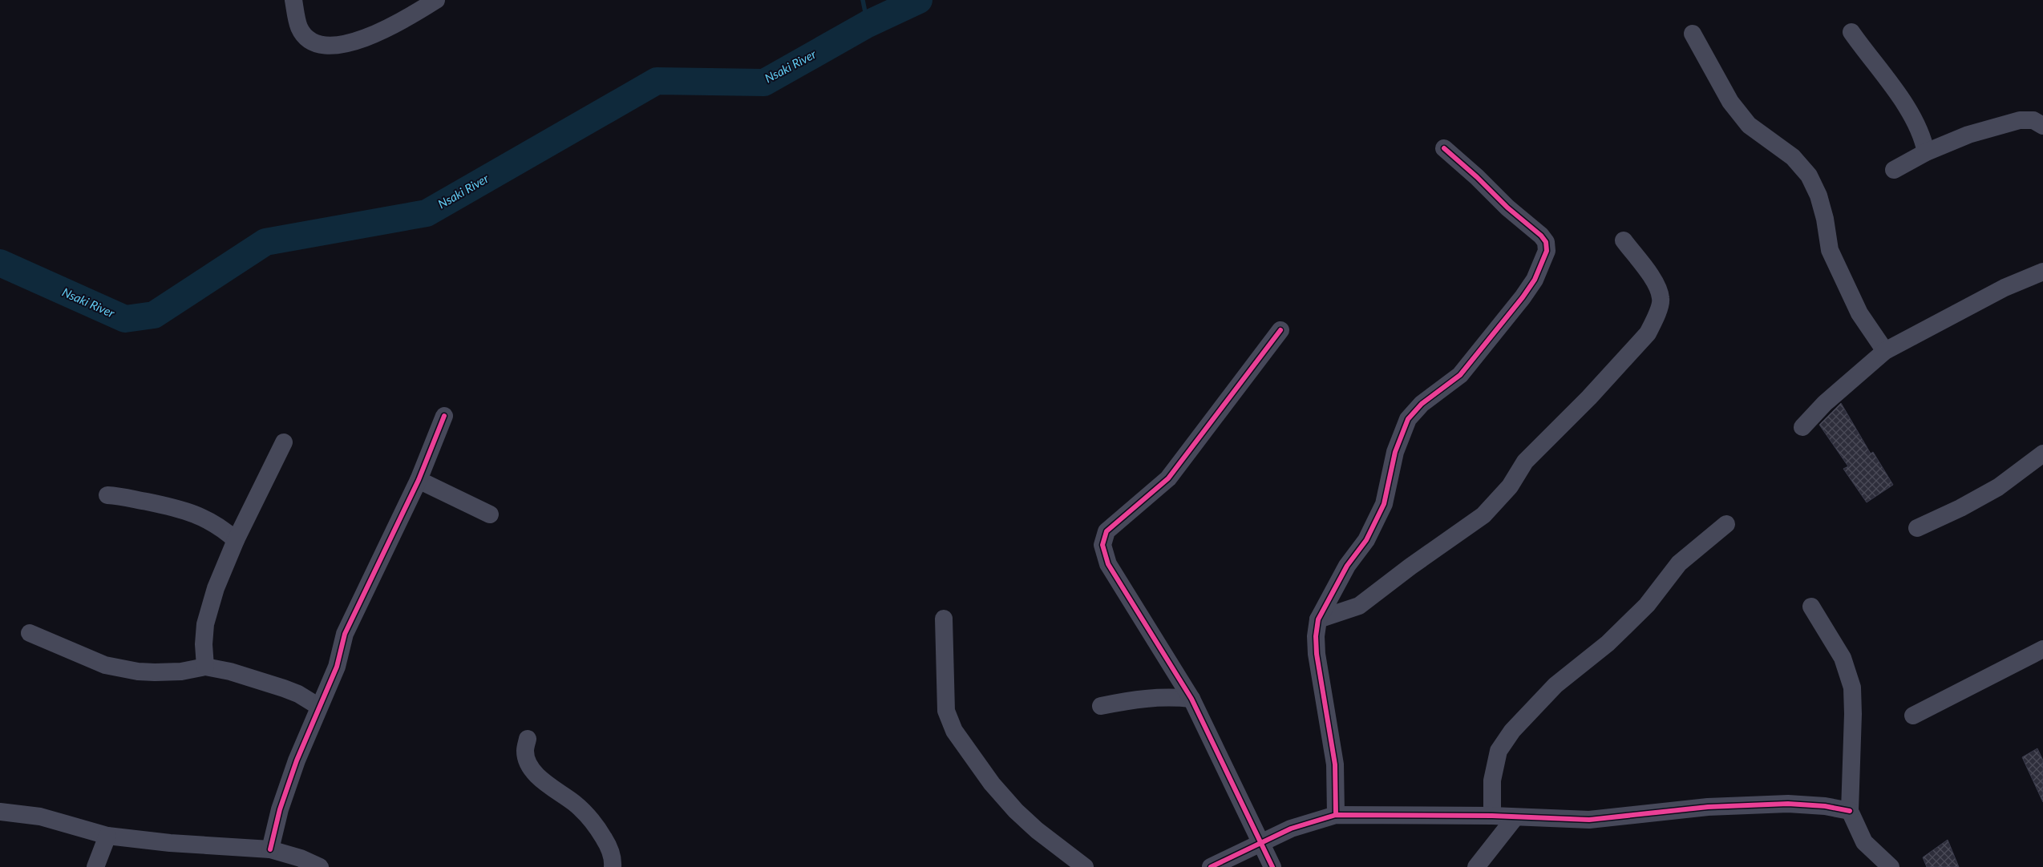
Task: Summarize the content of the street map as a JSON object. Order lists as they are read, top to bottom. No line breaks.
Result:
{"water":["Nsaki River"]}
